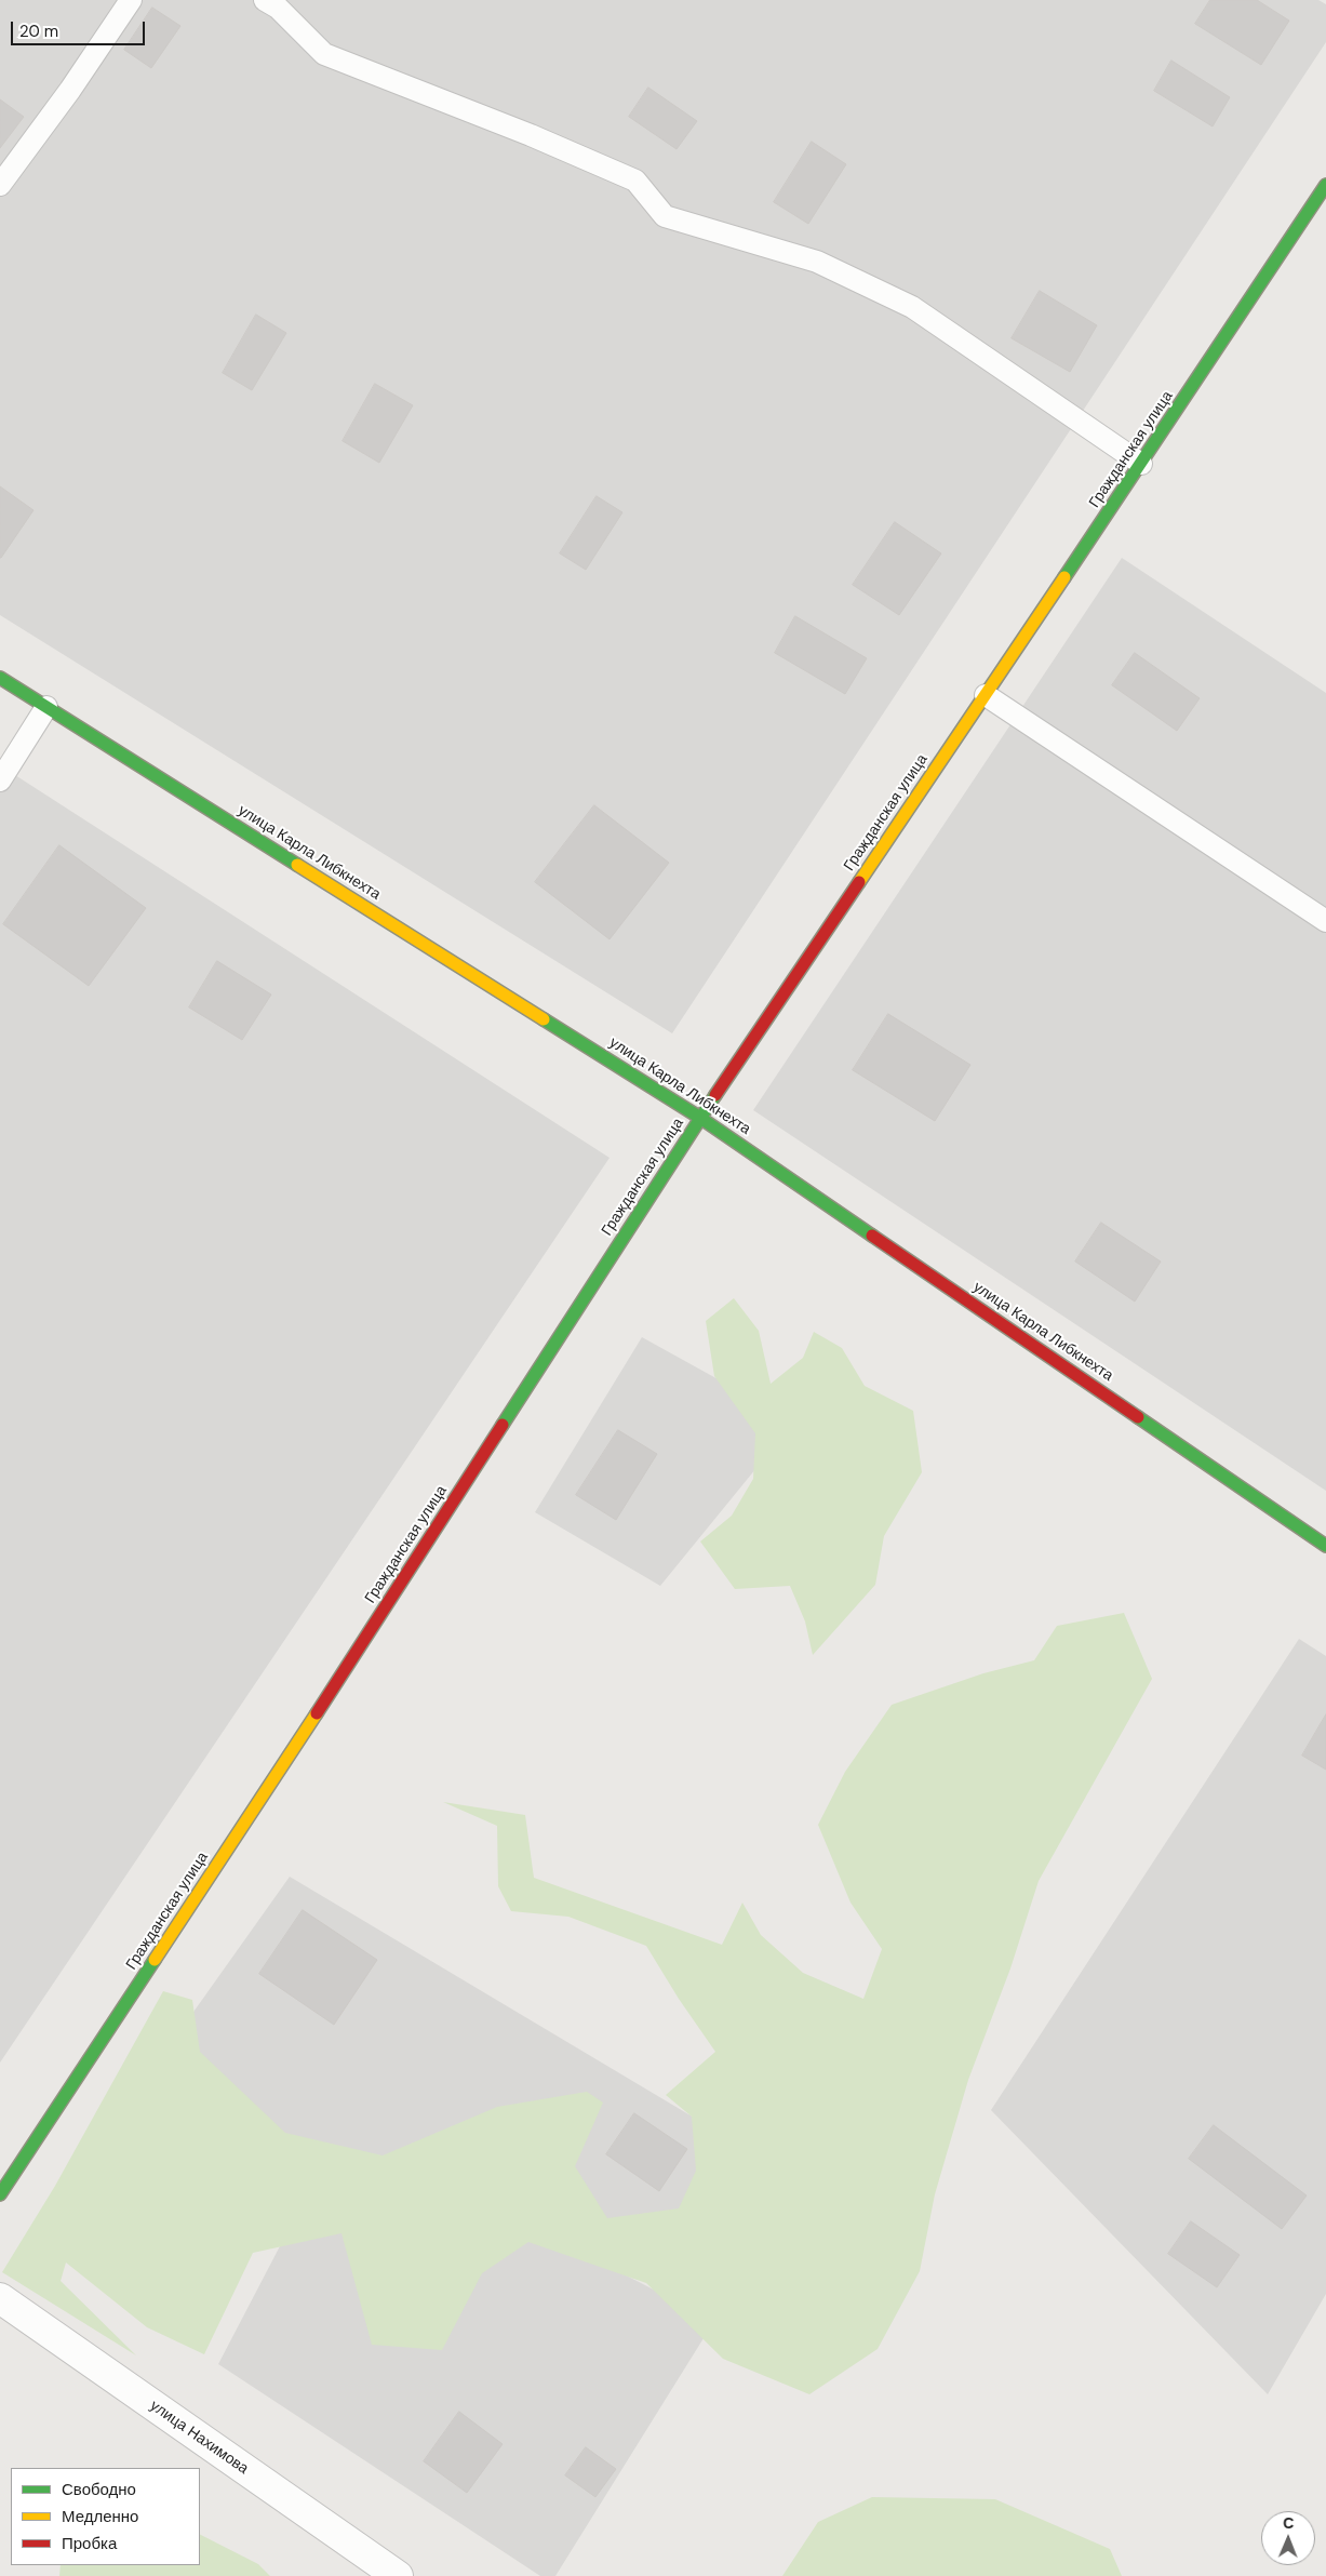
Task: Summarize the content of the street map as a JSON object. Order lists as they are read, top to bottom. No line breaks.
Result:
{"streets":{"street":["Гражданская улица","улица Карла Либкнехта","улица Нахимова"]},"crossings":[["Гражданская улица","улица Карла Либкнехта"]],"legend":["Свободно","Медленно","Пробка"],"scale_bar":"20 m","north":"top"}
